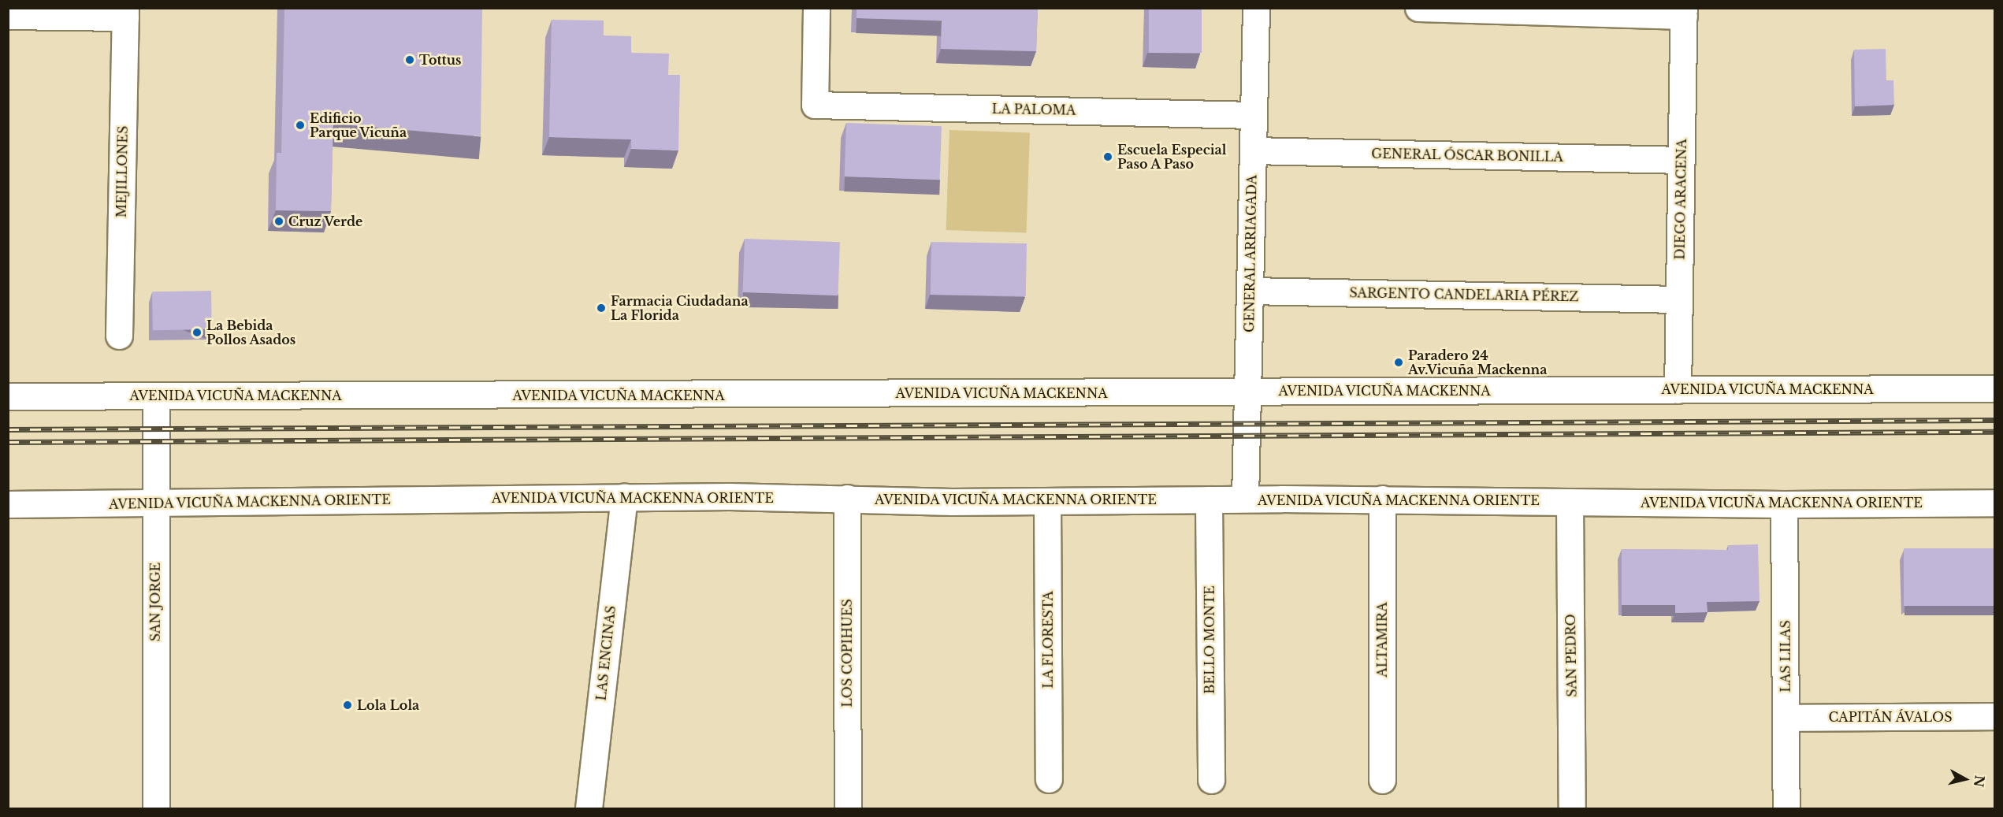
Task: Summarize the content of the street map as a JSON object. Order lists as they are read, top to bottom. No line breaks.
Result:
{"streets":{"street":["LA PALOMA","GENERAL ÓSCAR BONILLA","MEJILLONES","DIEGO ARACENA","GENERAL ARRIAGADA","SARGENTO CANDELARIA PÉREZ","AVENIDA VICUÑA MACKENNA","AVENIDA VICUÑA MACKENNA ORIENTE","SAN JORGE","LA FLORESTA","BELLO MONTE","ALTAMIRA","LAS ENCINAS","LOS COPIHUES","SAN PEDRO","LAS LILAS","CAPITÁN ÁVALOS"]},"crossings":[["LA PALOMA","GENERAL ARRIAGADA"],["GENERAL ÓSCAR BONILLA","DIEGO ARACENA"],["GENERAL ÓSCAR BONILLA","GENERAL ARRIAGADA"],["DIEGO ARACENA","SARGENTO CANDELARIA PÉREZ"],["DIEGO ARACENA","AVENIDA VICUÑA MACKENNA"],["GENERAL ARRIAGADA","SARGENTO CANDELARIA PÉREZ"],["GENERAL ARRIAGADA","AVENIDA VICUÑA MACKENNA"],["GENERAL ARRIAGADA","AVENIDA VICUÑA MACKENNA ORIENTE"],["AVENIDA VICUÑA MACKENNA","SAN JORGE"],["AVENIDA VICUÑA MACKENNA ORIENTE","SAN JORGE"],["AVENIDA VICUÑA MACKENNA ORIENTE","LA FLORESTA"],["AVENIDA VICUÑA MACKENNA ORIENTE","BELLO MONTE"],["AVENIDA VICUÑA MACKENNA ORIENTE","ALTAMIRA"],["AVENIDA VICUÑA MACKENNA ORIENTE","LAS ENCINAS"],["AVENIDA VICUÑA MACKENNA ORIENTE","LOS COPIHUES"],["AVENIDA VICUÑA MACKENNA ORIENTE","SAN PEDRO"],["AVENIDA VICUÑA MACKENNA ORIENTE","LAS LILAS"],["LAS LILAS","CAPITÁN ÁVALOS"]],"places":["Tottus","Edificio Parque Vicuña","Escuela Especial Paso A Paso","Cruz Verde","Farmacia Ciudadana La Florida","La Bebida Pollos Asados","Paradero 24 Av.Vicuña Mackenna","Lola Lola"],"north":"right"}
